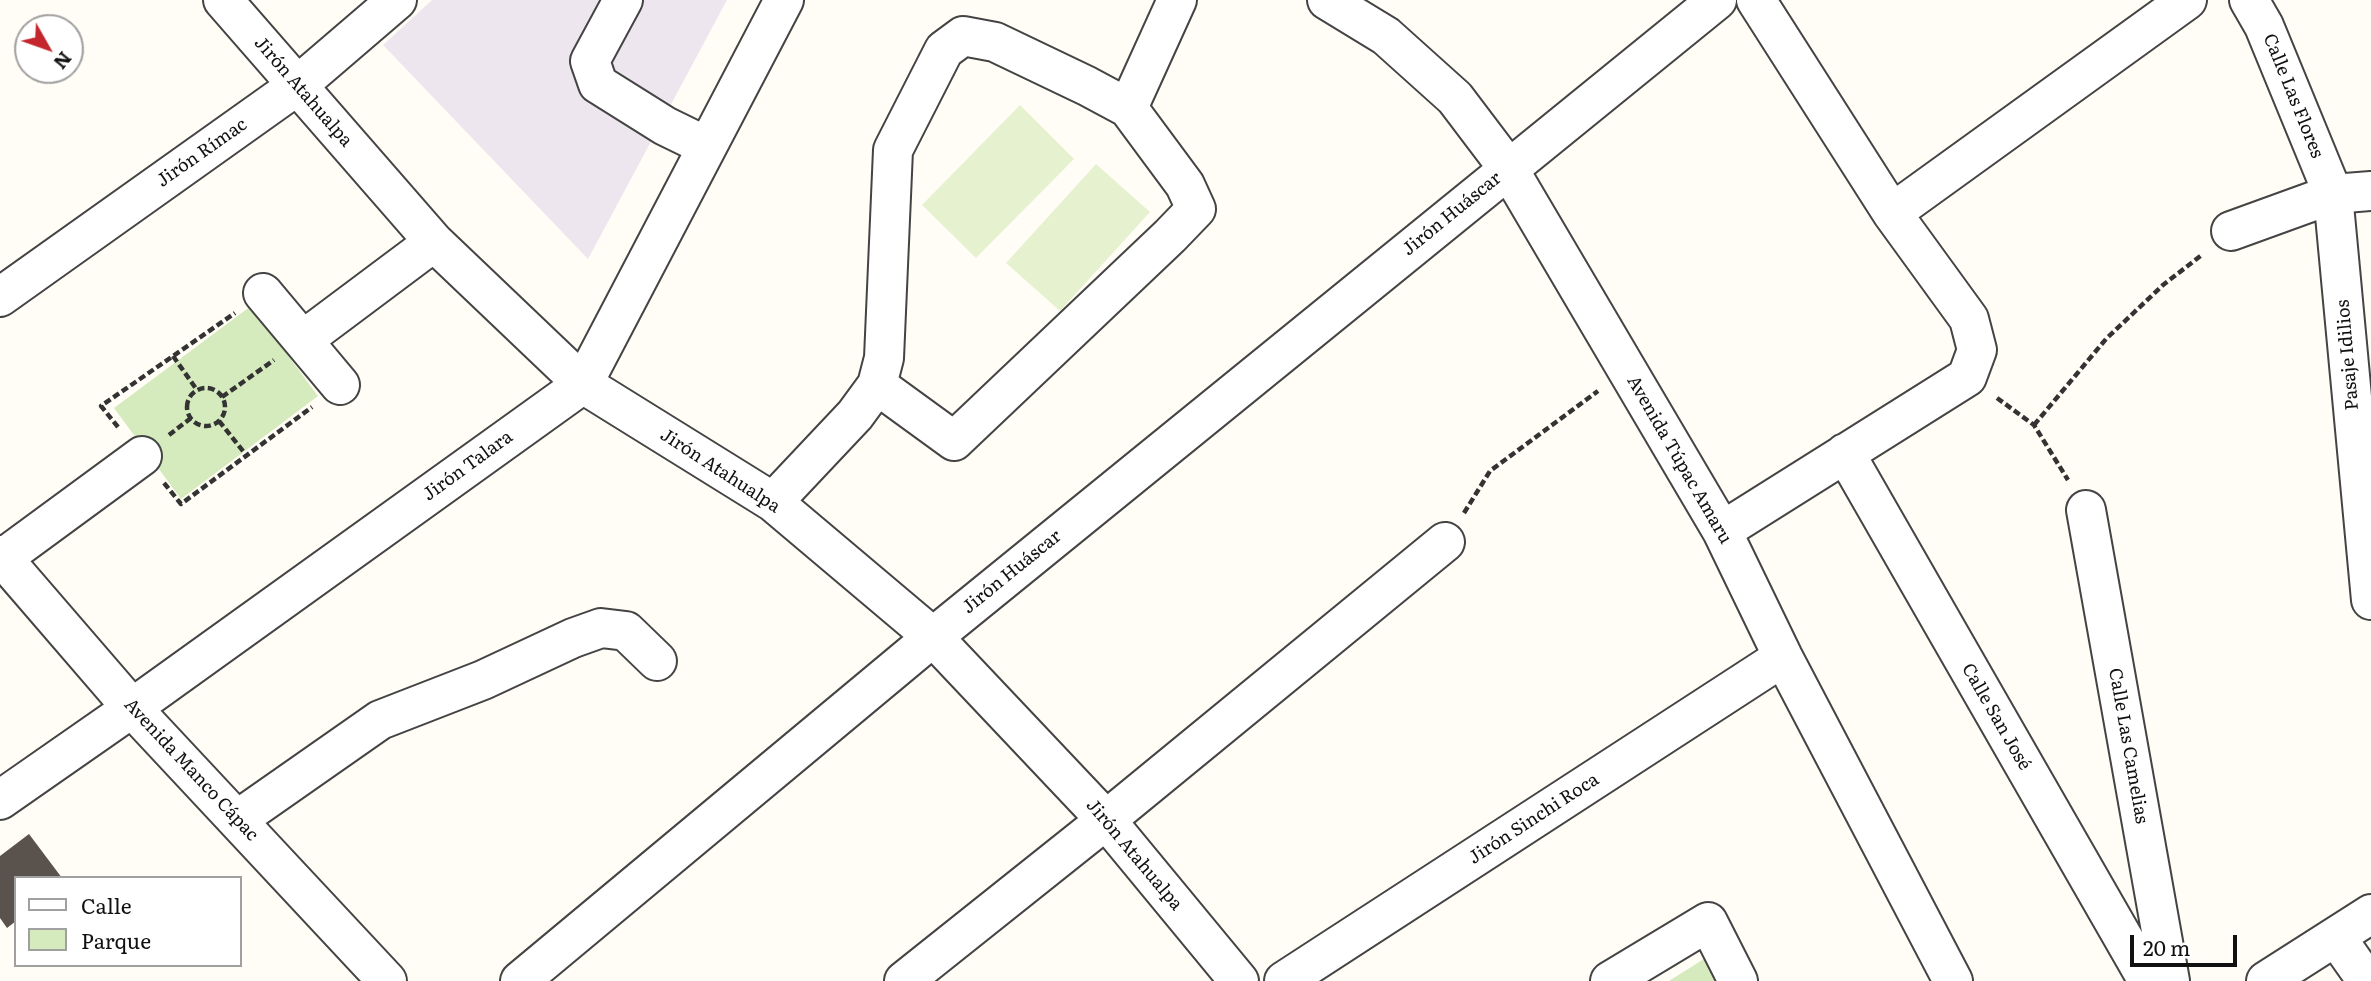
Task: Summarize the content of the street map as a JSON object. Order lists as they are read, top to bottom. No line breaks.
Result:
{"streets":{"street":["Jirón Atahualpa","Calle Las Flores","Jirón Rímac","Jirón Huáscar","Pasaje Idilios","Avenida Túpac Amaru","Jirón Talara","Calle San José","Calle Las Camelias","Avenida Manco Cápac","Jirón Sinchi Roca"]},"crossings":[["Jirón Atahualpa","Jirón Rímac"],["Jirón Atahualpa","Jirón Huáscar"],["Jirón Atahualpa","Jirón Talara"],["Calle Las Flores","Pasaje Idilios"],["Jirón Huáscar","Avenida Túpac Amaru"],["Avenida Túpac Amaru","Jirón Sinchi Roca"],["Jirón Talara","Avenida Manco Cápac"]],"legend":["Calle","Parque"],"scale_bar":"20 m","north":"bottom right"}
